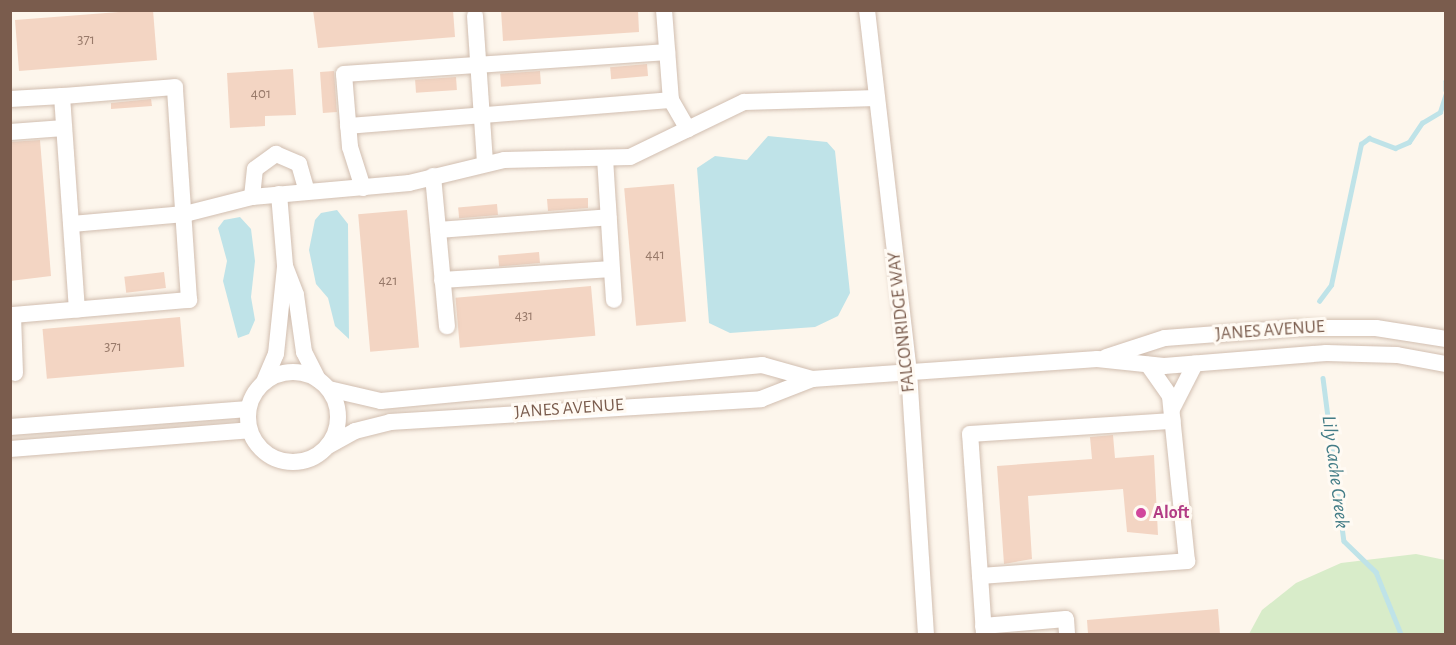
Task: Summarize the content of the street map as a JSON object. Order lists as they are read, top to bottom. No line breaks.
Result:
{"streets":{"street":["FALCONRIDGE WAY","JANES AVENUE"]},"crossings":[["FALCONRIDGE WAY","JANES AVENUE"]],"water":["Lily Cache Creek"],"places":["Aloft"],"house_numbers":["371","401","441","421","431","371"]}
